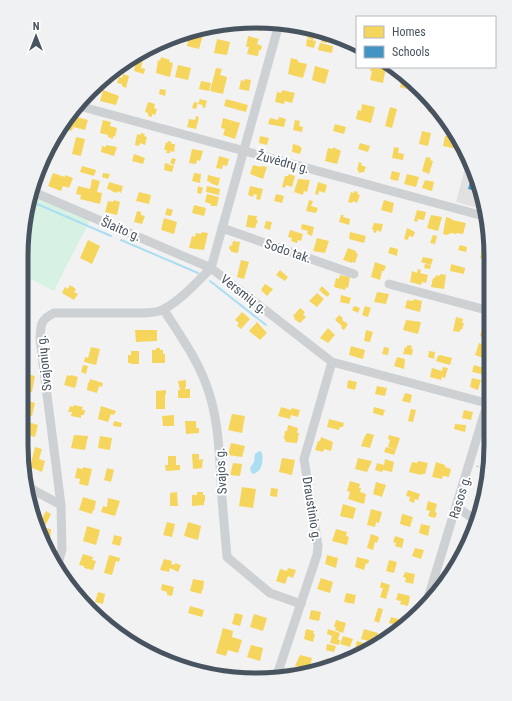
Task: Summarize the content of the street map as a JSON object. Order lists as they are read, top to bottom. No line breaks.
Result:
{"streets":{"street":["Žuvėdrų g.","Šlaito g.","Sodo tak.","Versmių g.","Svajonių g.","Svajos g.","Rasos g.","Draustinio g."]},"crossings":[["Žuvėdrų g.","Versmių g."],["Šlaito g.","Versmių g."],["Sodo tak.","Versmių g."],["Versmių g.","Draustinio g."],["Svajonių g.","Svajos g."],["Svajos g.","Draustinio g."]],"legend":["Homes","Schools"],"north":"top"}
